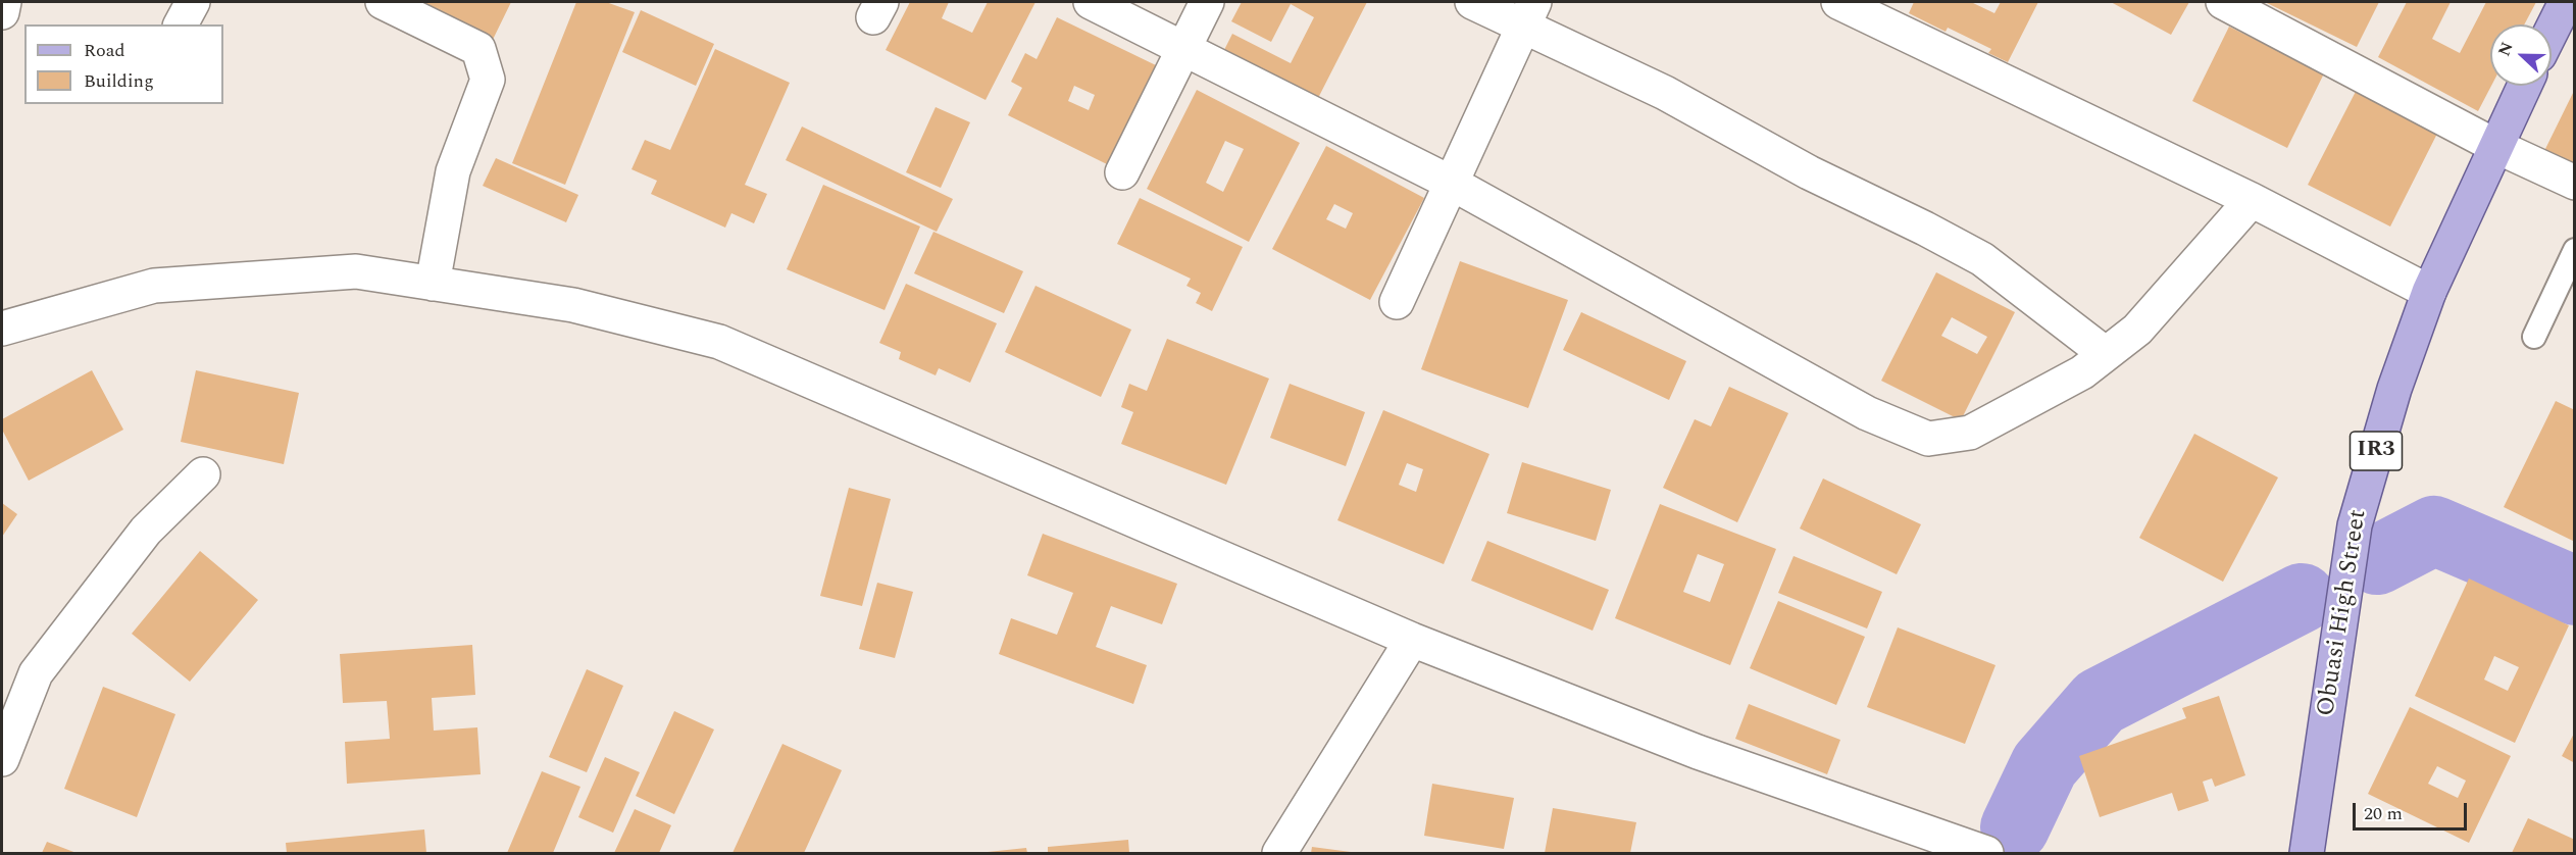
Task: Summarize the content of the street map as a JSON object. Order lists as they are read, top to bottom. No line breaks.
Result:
{"streets":{"main road":["IR3","Obuasi High Street"]},"legend":["Road","Building"],"scale_bar":"20 m","north":"left"}
